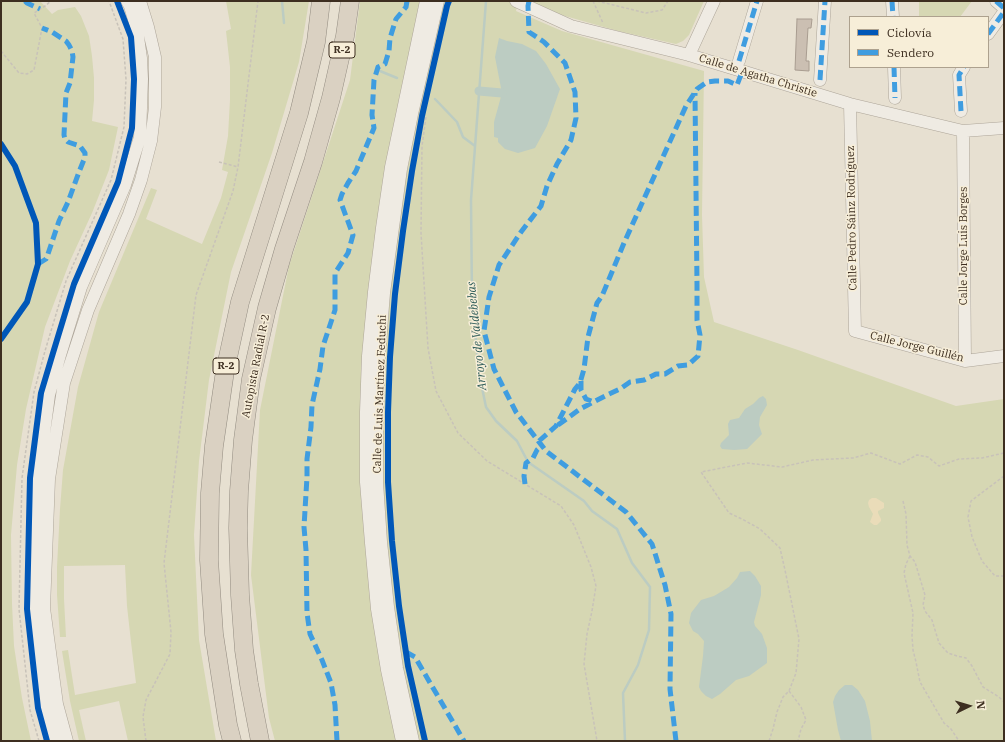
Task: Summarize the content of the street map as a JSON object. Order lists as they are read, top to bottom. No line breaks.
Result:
{"streets":{"highway":["R-2","Autopista Radial R-2"],"street":["Calle de Agatha Christie","Calle Pedro Sáinz Rodríguez","Calle Jorge Luis Borges","Calle Jorge Guillén","Calle de Luis Martínez Feduchi"]},"crossings":[["Calle de Agatha Christie","Calle Pedro Sáinz Rodríguez"],["Calle de Agatha Christie","Calle Jorge Luis Borges"],["Calle Pedro Sáinz Rodríguez","Calle Jorge Guillén"],["Calle Jorge Luis Borges","Calle Jorge Guillén"]],"water":["Arroyo de Valdebebas"],"legend":["Ciclovía","Sendero"],"north":"right"}
